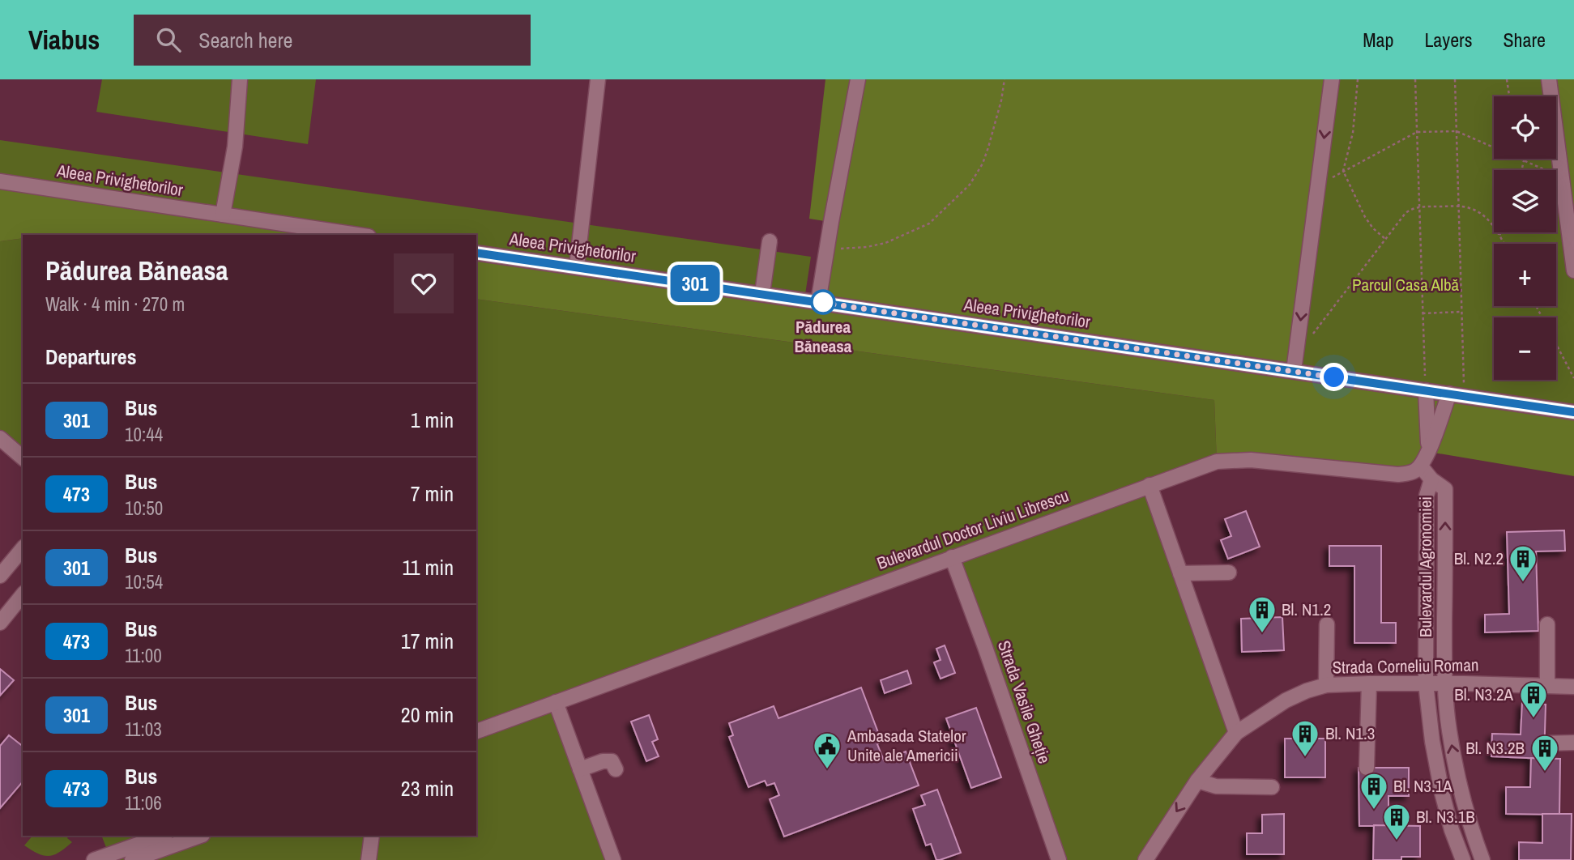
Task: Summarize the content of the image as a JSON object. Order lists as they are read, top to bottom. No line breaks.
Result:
{"streets":{"street":["Aleea Privighetorilor","Bulevardul Doctor Liviu Librescu","Bulevardul Agronomiei","Strada Corneliu Roman","Strada Vasile Gheție"]},"crossings":[["Bulevardul Doctor Liviu Librescu","Bulevardul Agronomiei"],["Bulevardul Doctor Liviu Librescu","Strada Vasile Gheție"],["Bulevardul Agronomiei","Strada Corneliu Roman"]],"parks":["Parcul Casa Albă"],"places":{"other":["Pădurea Băneasa"],"building":["Bl. N2.2","Bl. N1.2","Bl. N3.2A","Bl. N1.3","Bl. N3.2B","Bl. N3.1A","Bl. N3.1B"],"public building":["Ambasada Statelor Unite ale Americii"]},"lines":["bus line 301"],"page":{"header":"Viabus","search":"Search here","nav":["Map","Layers","Share"],"on_map":"301","map_buttons":["+","−"],"heading":[["Pădurea Băneasa","Walk · 4 min · 270 m"],"Departures"],"list":[{"mark":"301","name":"Bus","note":"10:44","value":"1 min"},{"mark":"473","name":"Bus","note":"10:50","value":"7 min"},{"mark":"301","name":"Bus","note":"10:54","value":"11 min"},{"mark":"473","name":"Bus","note":"11:00","value":"17 min"},{"mark":"301","name":"Bus","note":"11:03","value":"20 min"},{"mark":"473","name":"Bus","note":"11:06","value":"23 min"}]}}
